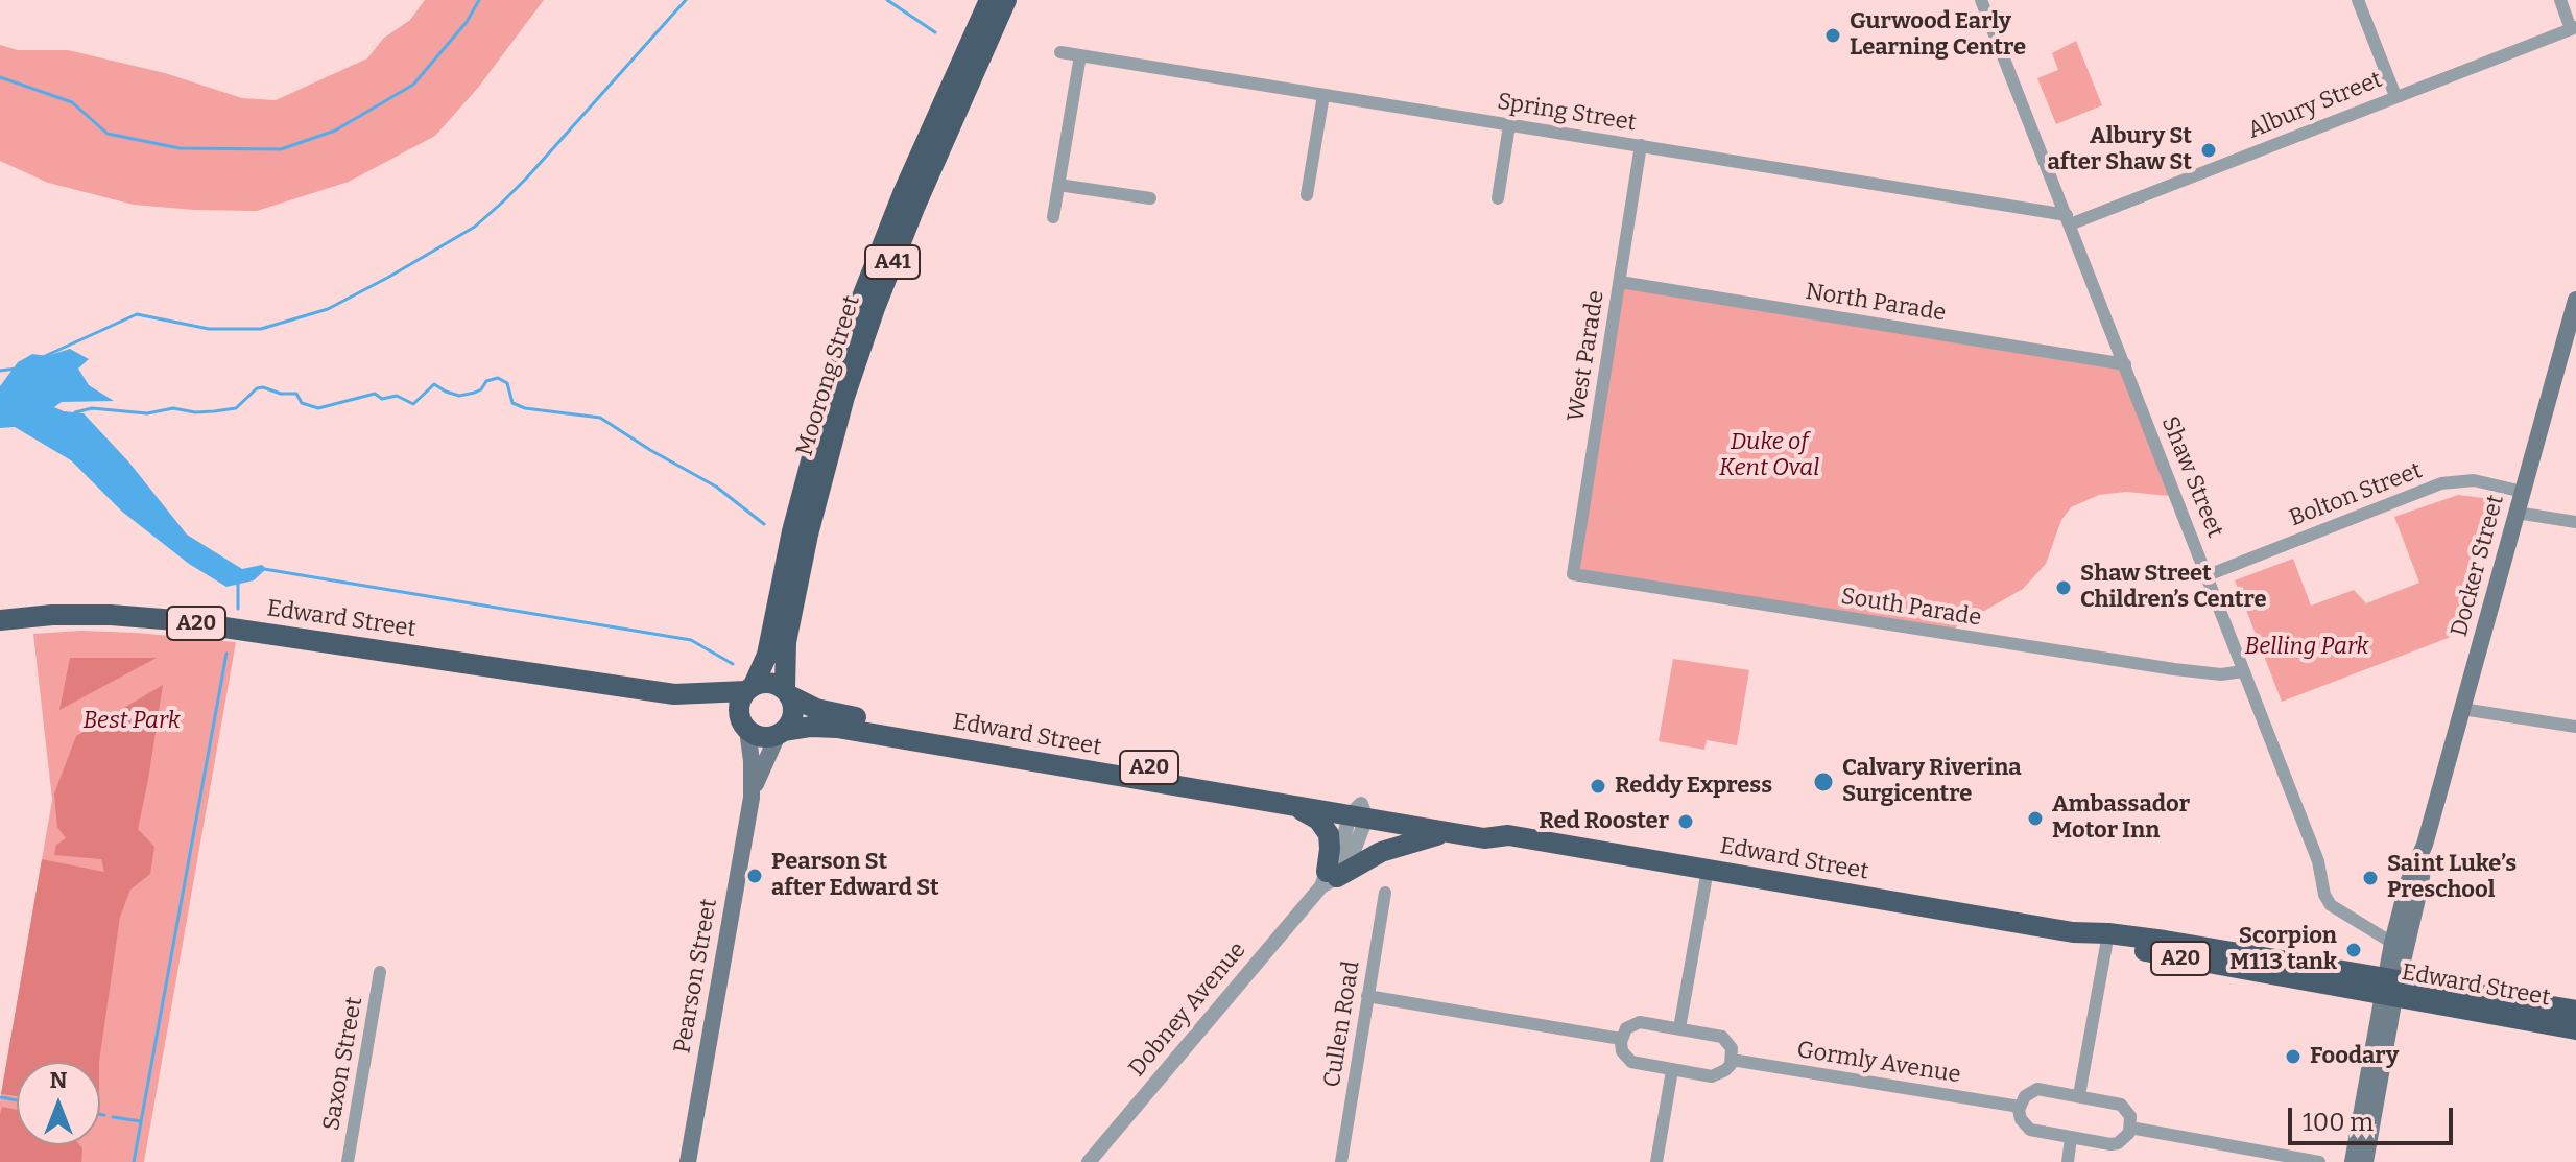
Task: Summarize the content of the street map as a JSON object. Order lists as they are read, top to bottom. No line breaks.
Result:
{"streets":{"highway":["A41","Moorong Street","Edward Street","A20"],"main road":["Docker Street","Pearson Street"],"street":["Albury Street","Spring Street","North Parade","West Parade","Shaw Street","Bolton Street","South Parade","Dobney Avenue","Cullen Road","Gormly Avenue","Saxon Street"]},"crossings":[["Albury Street","Spring Street"],["Albury Street","Shaw Street"],["Spring Street","West Parade"],["Spring Street","Shaw Street"],["A41","Moorong Street"],["A41","Edward Street"],["A41","A20"],["A41","Pearson Street"],["North Parade","West Parade"],["North Parade","Shaw Street"],["West Parade","South Parade"],["Moorong Street","Edward Street"],["Moorong Street","A20"],["Moorong Street","Pearson Street"],["Shaw Street","Bolton Street"],["Shaw Street","Docker Street"],["Shaw Street","South Parade"],["Bolton Street","Docker Street"],["Docker Street","Edward Street"],["Edward Street","A20"],["Edward Street","Pearson Street"],["Edward Street","Dobney Avenue"],["A20","Pearson Street"]],"parks":["Duke of Kent Oval","Belling Park","Best Park"],"places":["Gurwood Early Learning Centre","Albury St after Shaw St","Shaw Street Children’s Centre","Calvary Riverina Surgicentre","Reddy Express","Ambassador Motor Inn","Red Rooster","Pearson St after Edward St","Saint Luke’s Preschool","Scorpion M113 tank","Foodary"],"scale_bar":"100 m","north":"top"}
